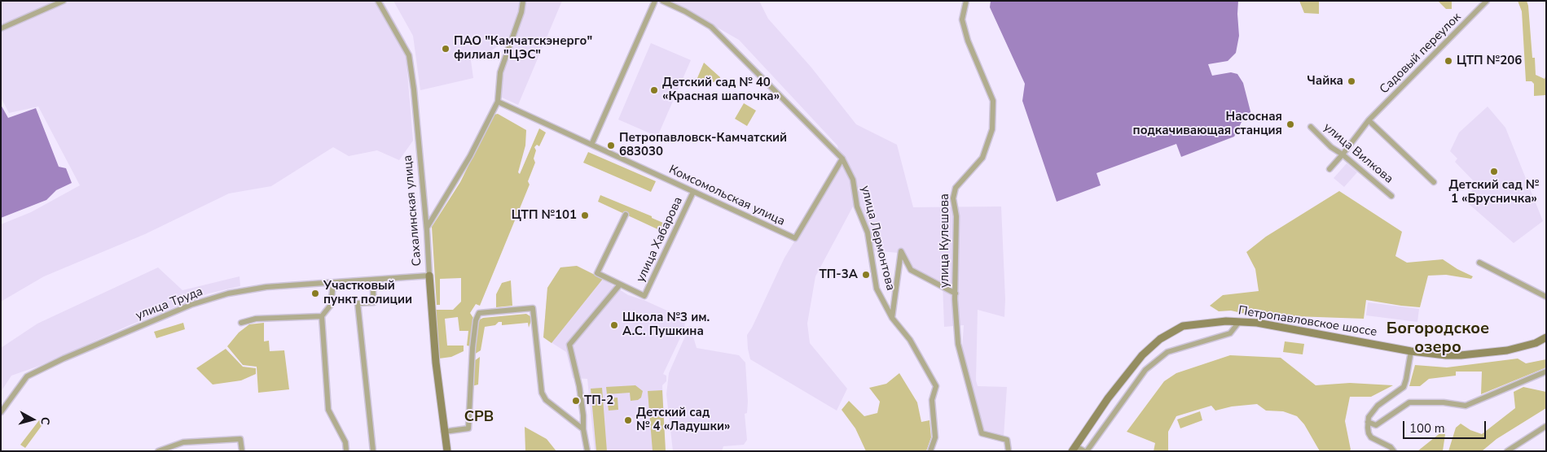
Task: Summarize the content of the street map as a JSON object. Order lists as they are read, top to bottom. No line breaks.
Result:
{"streets":{"main road":["Сахалинская улица","Петропавловское шоссе"],"street":["Садовый переулок","улица Вилкова","Комсомольская улица","улица Лермонтова","улица Хабарова","улица Кулешова","улица Труда"]},"crossings":[["Садовый переулок","улица Вилкова"],["Комсомольская улица","улица Лермонтова"],["Комсомольская улица","улица Хабарова"],["Сахалинская улица","улица Труда"]],"districts":["Богородское озеро","СРВ"],"places":["ПАО \"Камчатскэнерго\" филиал \"ЦЭС\"","ЦТП №206","Чайка","Детский сад № 40 «Красная шапочка»","Насосная подкачивающая станция","Петропавловск-Камчатский 683030","Детский сад № 1 «Брусничка»","ЦТП №101","ТП-3А","Участковый пункт полиции","Школа №3 им. А.С. Пушкина","ТП-2","Детский сад № 4 «Ладушки»"],"scale_bar":"100 m","north":"right"}
